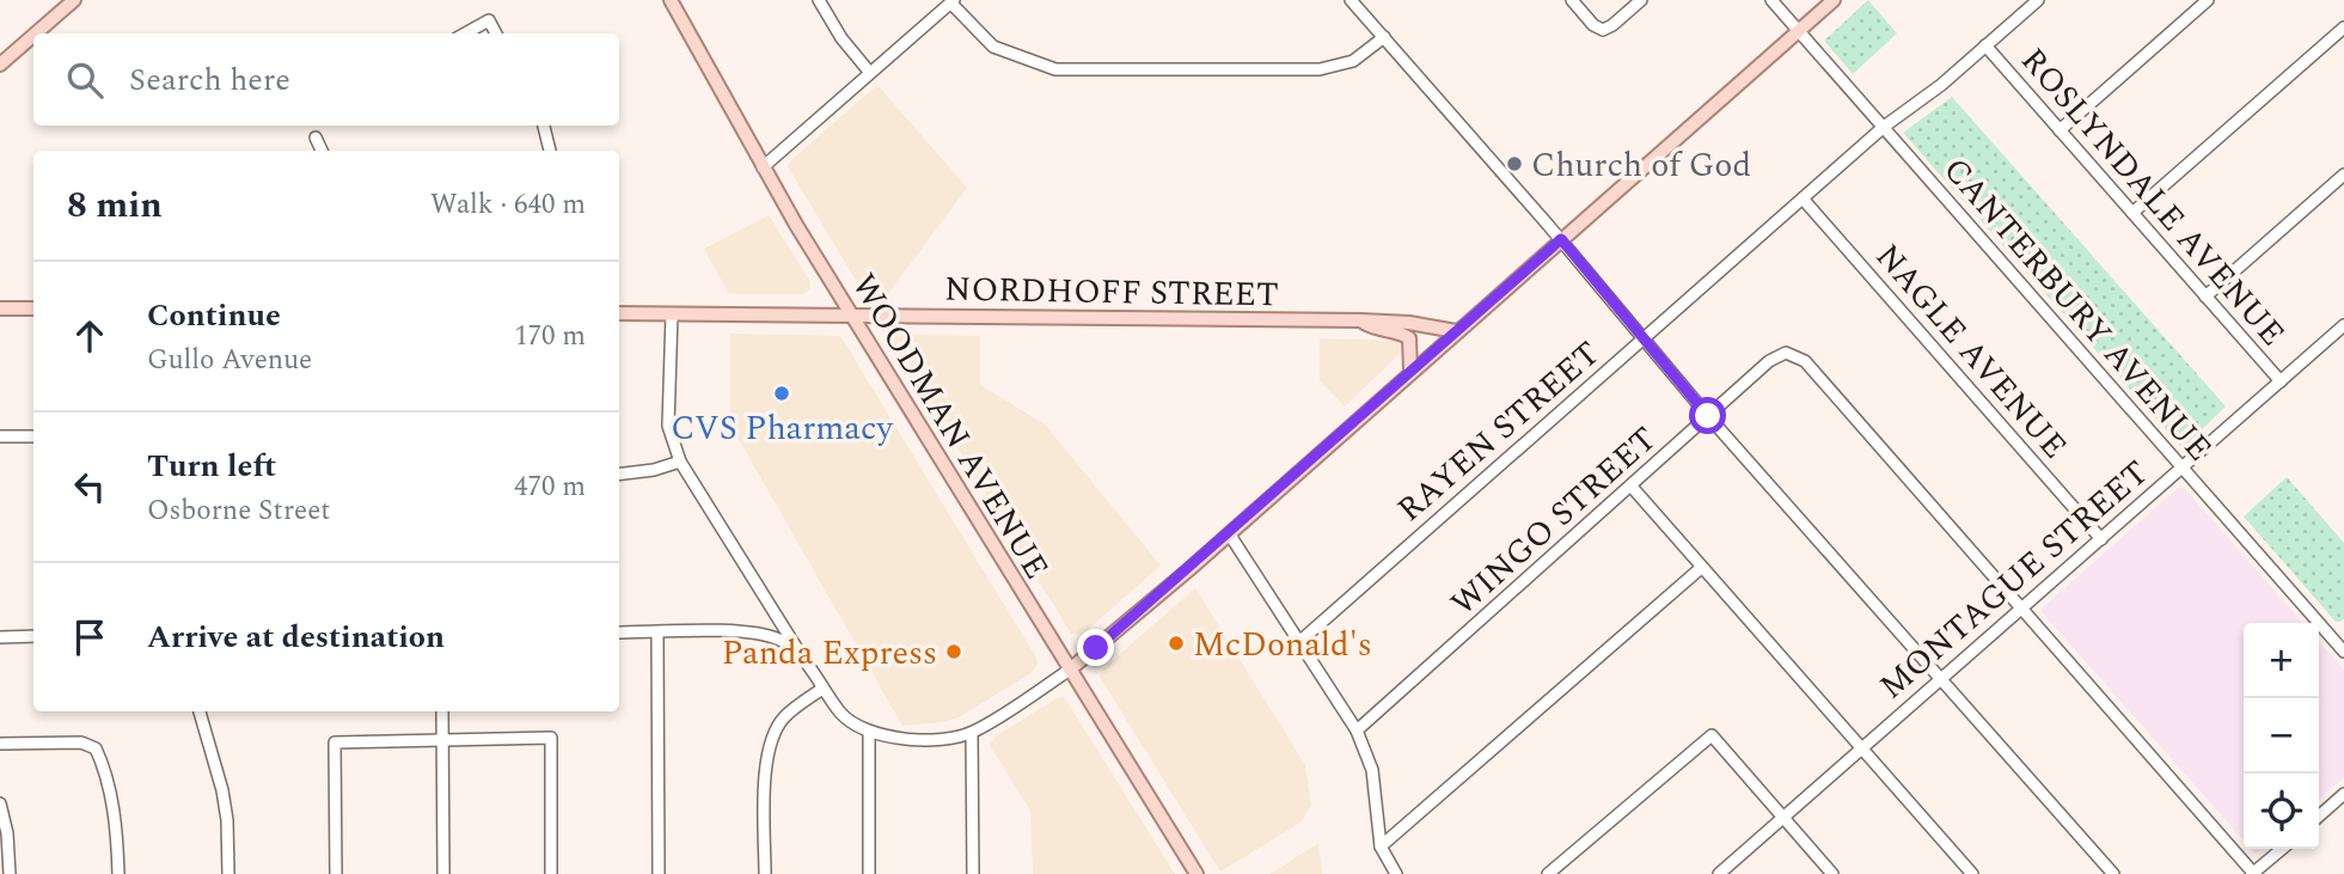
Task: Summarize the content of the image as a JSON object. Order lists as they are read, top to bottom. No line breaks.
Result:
{"streets":{"main road":["NORDHOFF STREET","WOODMAN AVENUE"],"street":["ROSLYNDALE AVENUE","CANTERBURY AVENUE","NAGLE AVENUE","RAYEN STREET","WINGO STREET","MONTAGUE STREET"]},"crossings":[["ROSLYNDALE AVENUE","RAYEN STREET"],["ROSLYNDALE AVENUE","MONTAGUE STREET"],["NORDHOFF STREET","WOODMAN AVENUE"],["CANTERBURY AVENUE","RAYEN STREET"],["CANTERBURY AVENUE","MONTAGUE STREET"],["NAGLE AVENUE","RAYEN STREET"],["NAGLE AVENUE","MONTAGUE STREET"],["WINGO STREET","MONTAGUE STREET"]],"places":["Church of God","CVS Pharmacy","McDonald's","Panda Express"],"page":{"search":"Search here","heading":["8 min","Walk · 640 m"],"list":[["Continue","Gullo Avenue","170 m"],["Turn left","Osborne Street","470 m"],"Arrive at destination"],"map_buttons":["+","−"]}}
